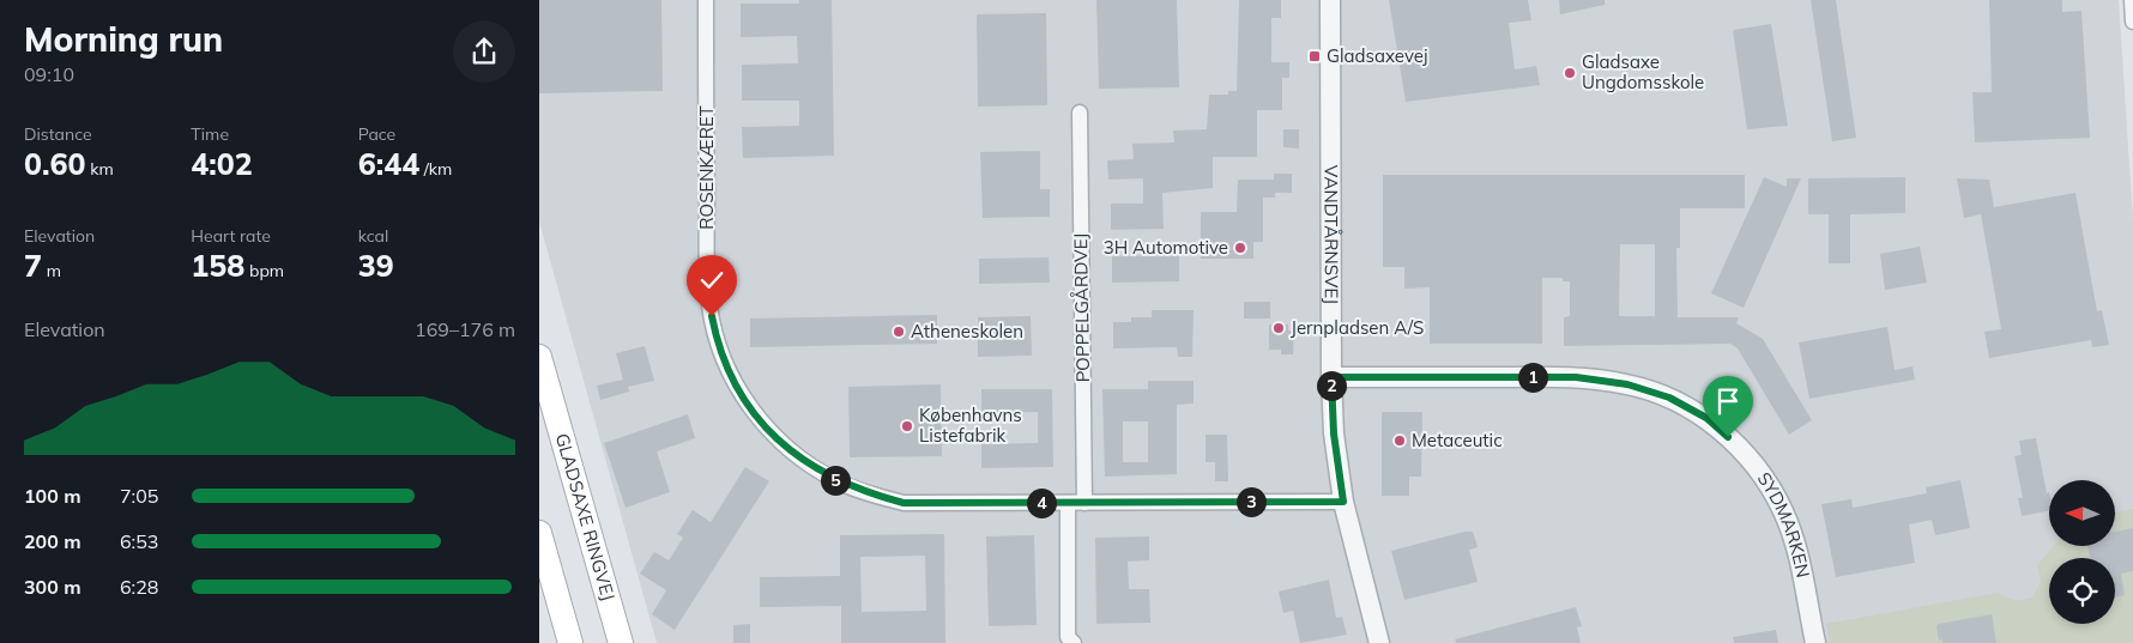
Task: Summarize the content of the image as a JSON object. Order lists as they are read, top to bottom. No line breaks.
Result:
{"streets":{"main road":["GLADSAXE RINGVEJ"],"street":["ROSENKÆRET","VANDTÅRNSVEJ","POPPELGÅRDVEJ","SYDMARKEN"]},"crossings":[["ROSENKÆRET","VANDTÅRNSVEJ"],["ROSENKÆRET","POPPELGÅRDVEJ"],["VANDTÅRNSVEJ","SYDMARKEN"]],"places":{"transit":["Gladsaxevej"],"other":["Gladsaxe Ungdomsskole","3H Automotive","Jernpladsen A/S","Atheneskolen","Københavns Listefabrik","Metaceutic"]},"north":"left","page":{"heading":["Morning run","09:10"],"stats":[["Distance","0.60 km"],["Time","4:02"],["Pace","6:44 /km"],["Elevation","7 m"],["Heart rate","158 bpm"],["kcal","39"]],"chart":["Elevation","169–176 m"],"pins":["1","2","5","3","4"],"list":[{"name":"100 m","note":"7:05"},{"name":"200 m","note":"6:53"},{"name":"300 m","note":"6:28"}]}}
